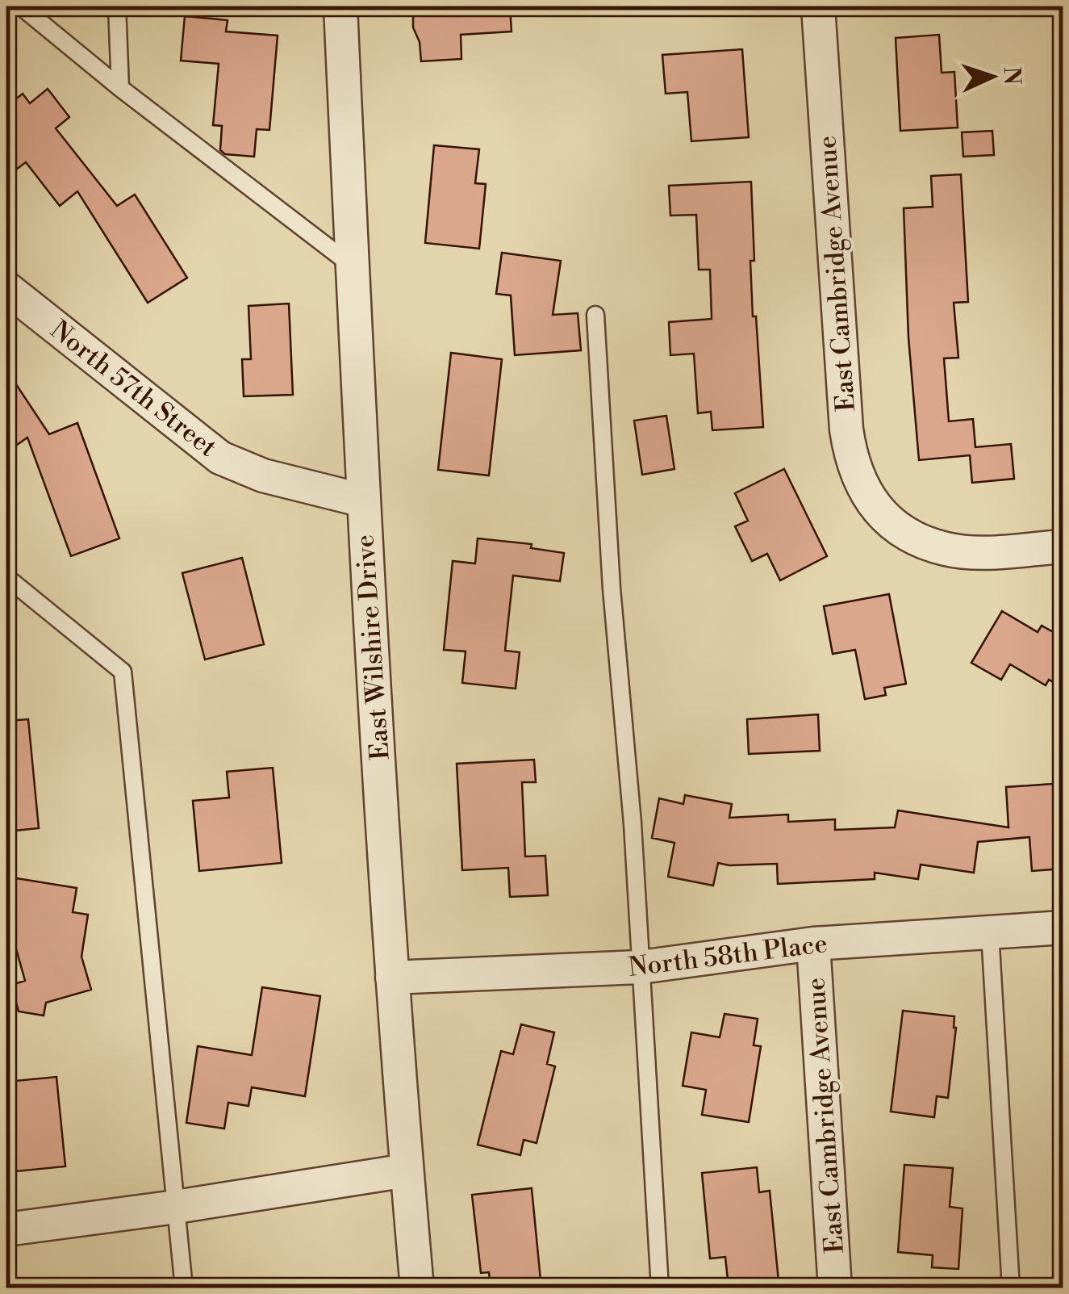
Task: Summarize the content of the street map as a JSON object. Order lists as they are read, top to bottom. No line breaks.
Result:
{"streets":{"street":["East Cambridge Avenue","North 57th Street","East Wilshire Drive","North 58th Place"]},"crossings":[["East Cambridge Avenue","North 58th Place"],["North 57th Street","East Wilshire Drive"],["East Wilshire Drive","North 58th Place"]],"north":"right"}
